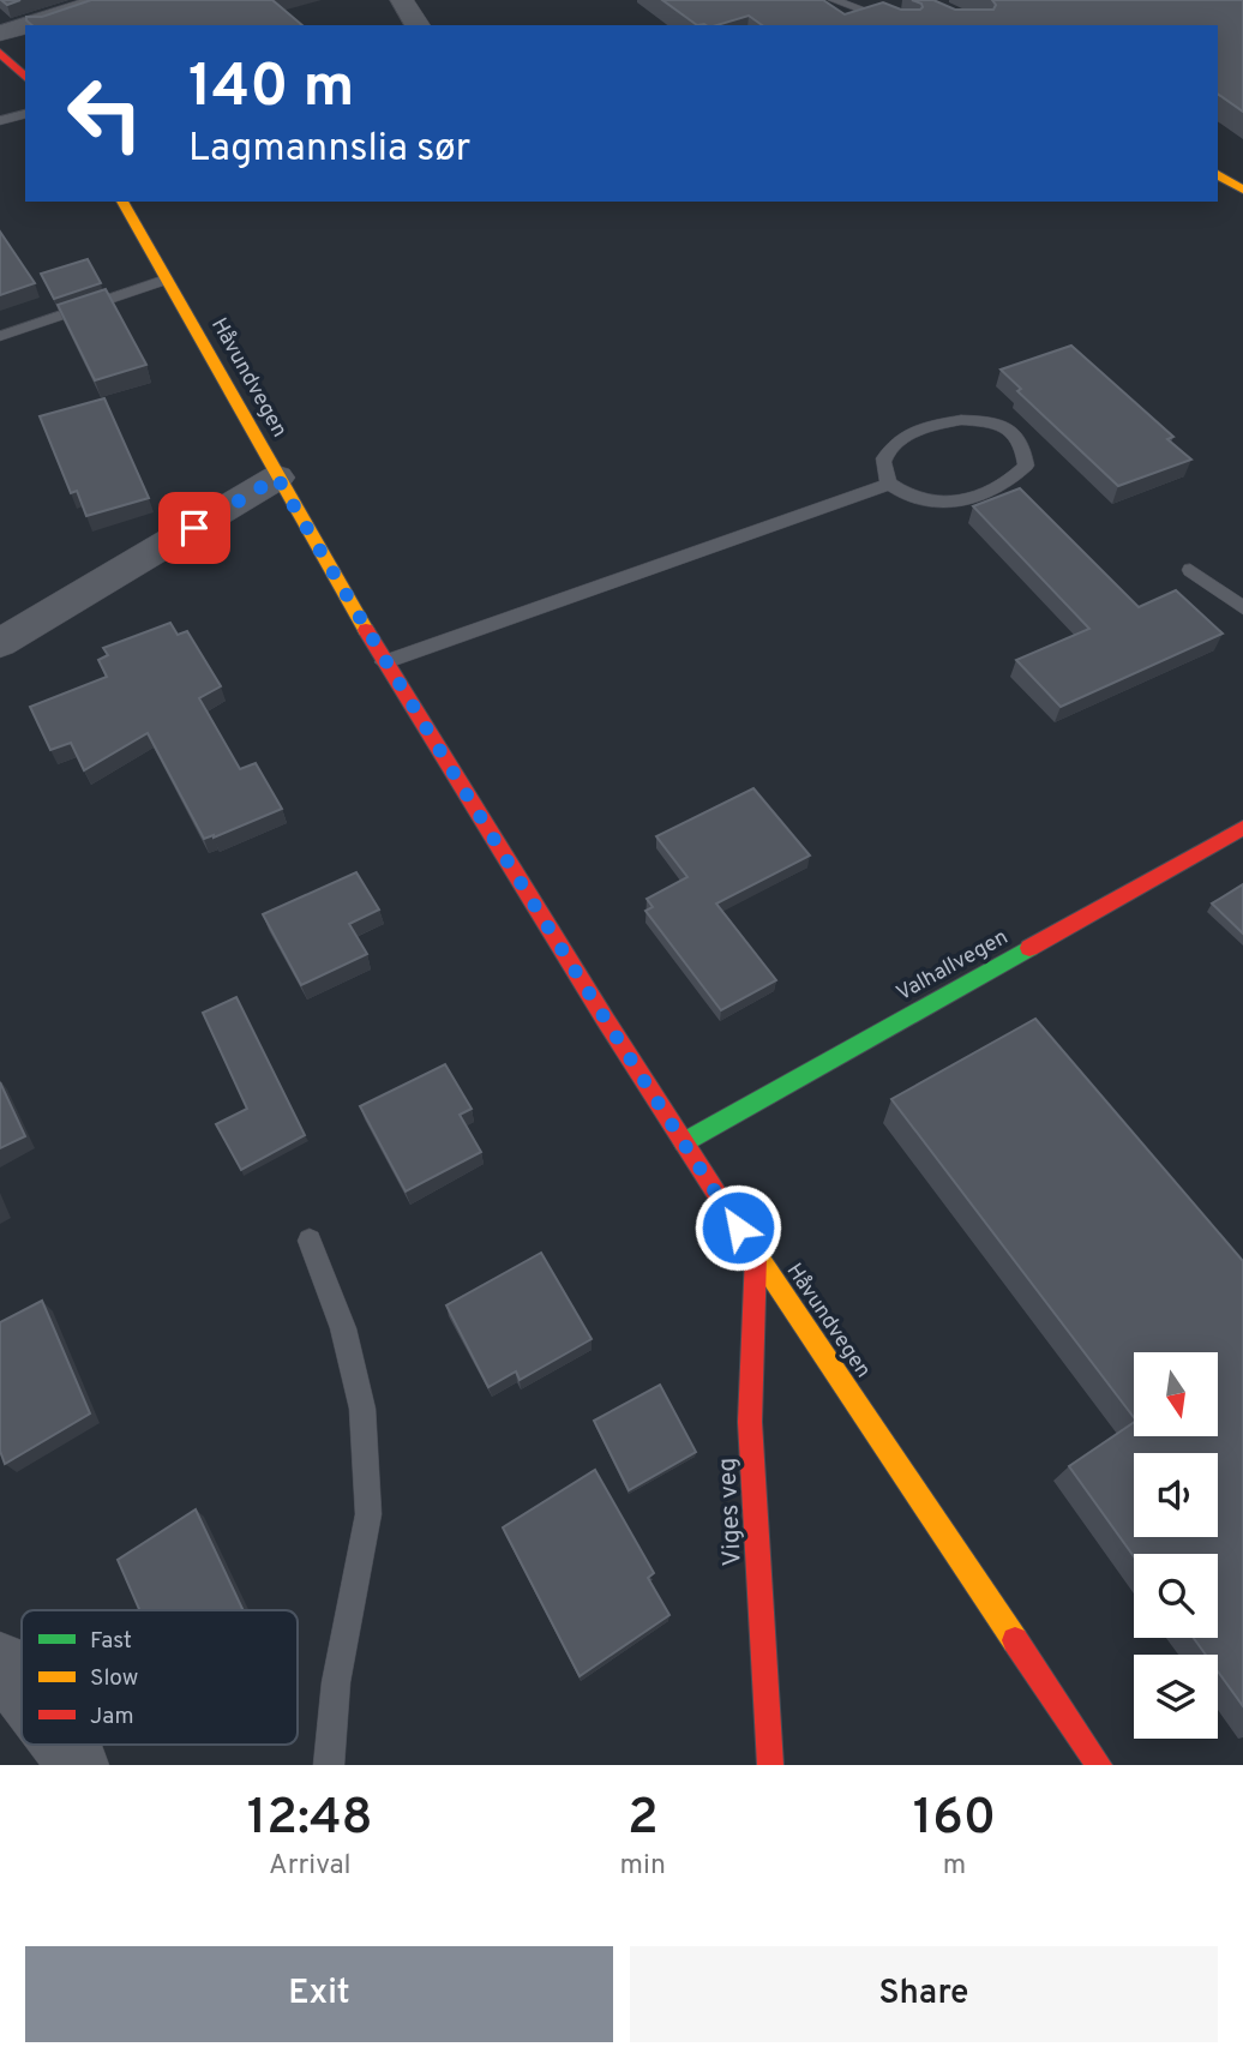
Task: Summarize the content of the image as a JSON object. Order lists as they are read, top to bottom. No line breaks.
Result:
{"streets":{"street":["Håvundvegen","Valhallvegen","Viges veg"]},"crossings":[["Håvundvegen","Valhallvegen"],["Håvundvegen","Viges veg"]],"legend":["Fast","Slow","Jam"],"north":"bottom","page":{"turn":["140 m","Lagmannslia sør"],"eta":["12:48","Arrival","2","min","160","m"],"buttons":["Exit","Share"]}}
